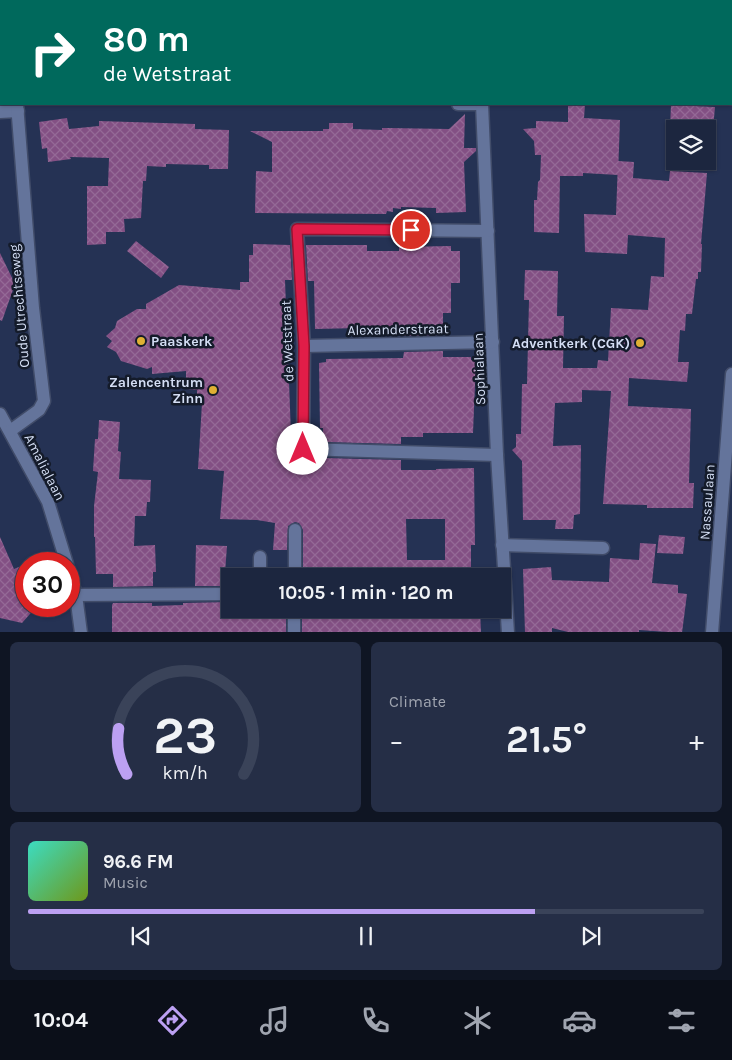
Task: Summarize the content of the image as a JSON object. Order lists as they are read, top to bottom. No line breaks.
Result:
{"streets":{"street":["Oude Utrechtseweg","Alexanderstraat","de Wetstraat","Sophialaan","Amalialaan","Nassaulaan"]},"crossings":[["Oude Utrechtseweg","Amalialaan"],["Alexanderstraat","de Wetstraat"],["Alexanderstraat","Sophialaan"],["de Wetstraat","Sophialaan"]],"places":["Paaskerk","Adventkerk (CGK)","Zalencentrum Zinn"],"page":{"turn":["80 m","de Wetstraat"],"limit":"30","trip":"10:05 · 1 min · 120 m","tile":"Climate","heat":["−","21.5°","+"],"song":["96.6 FM","Music"],"tabs":"10:04","gauge":["23","km/h"]}}
